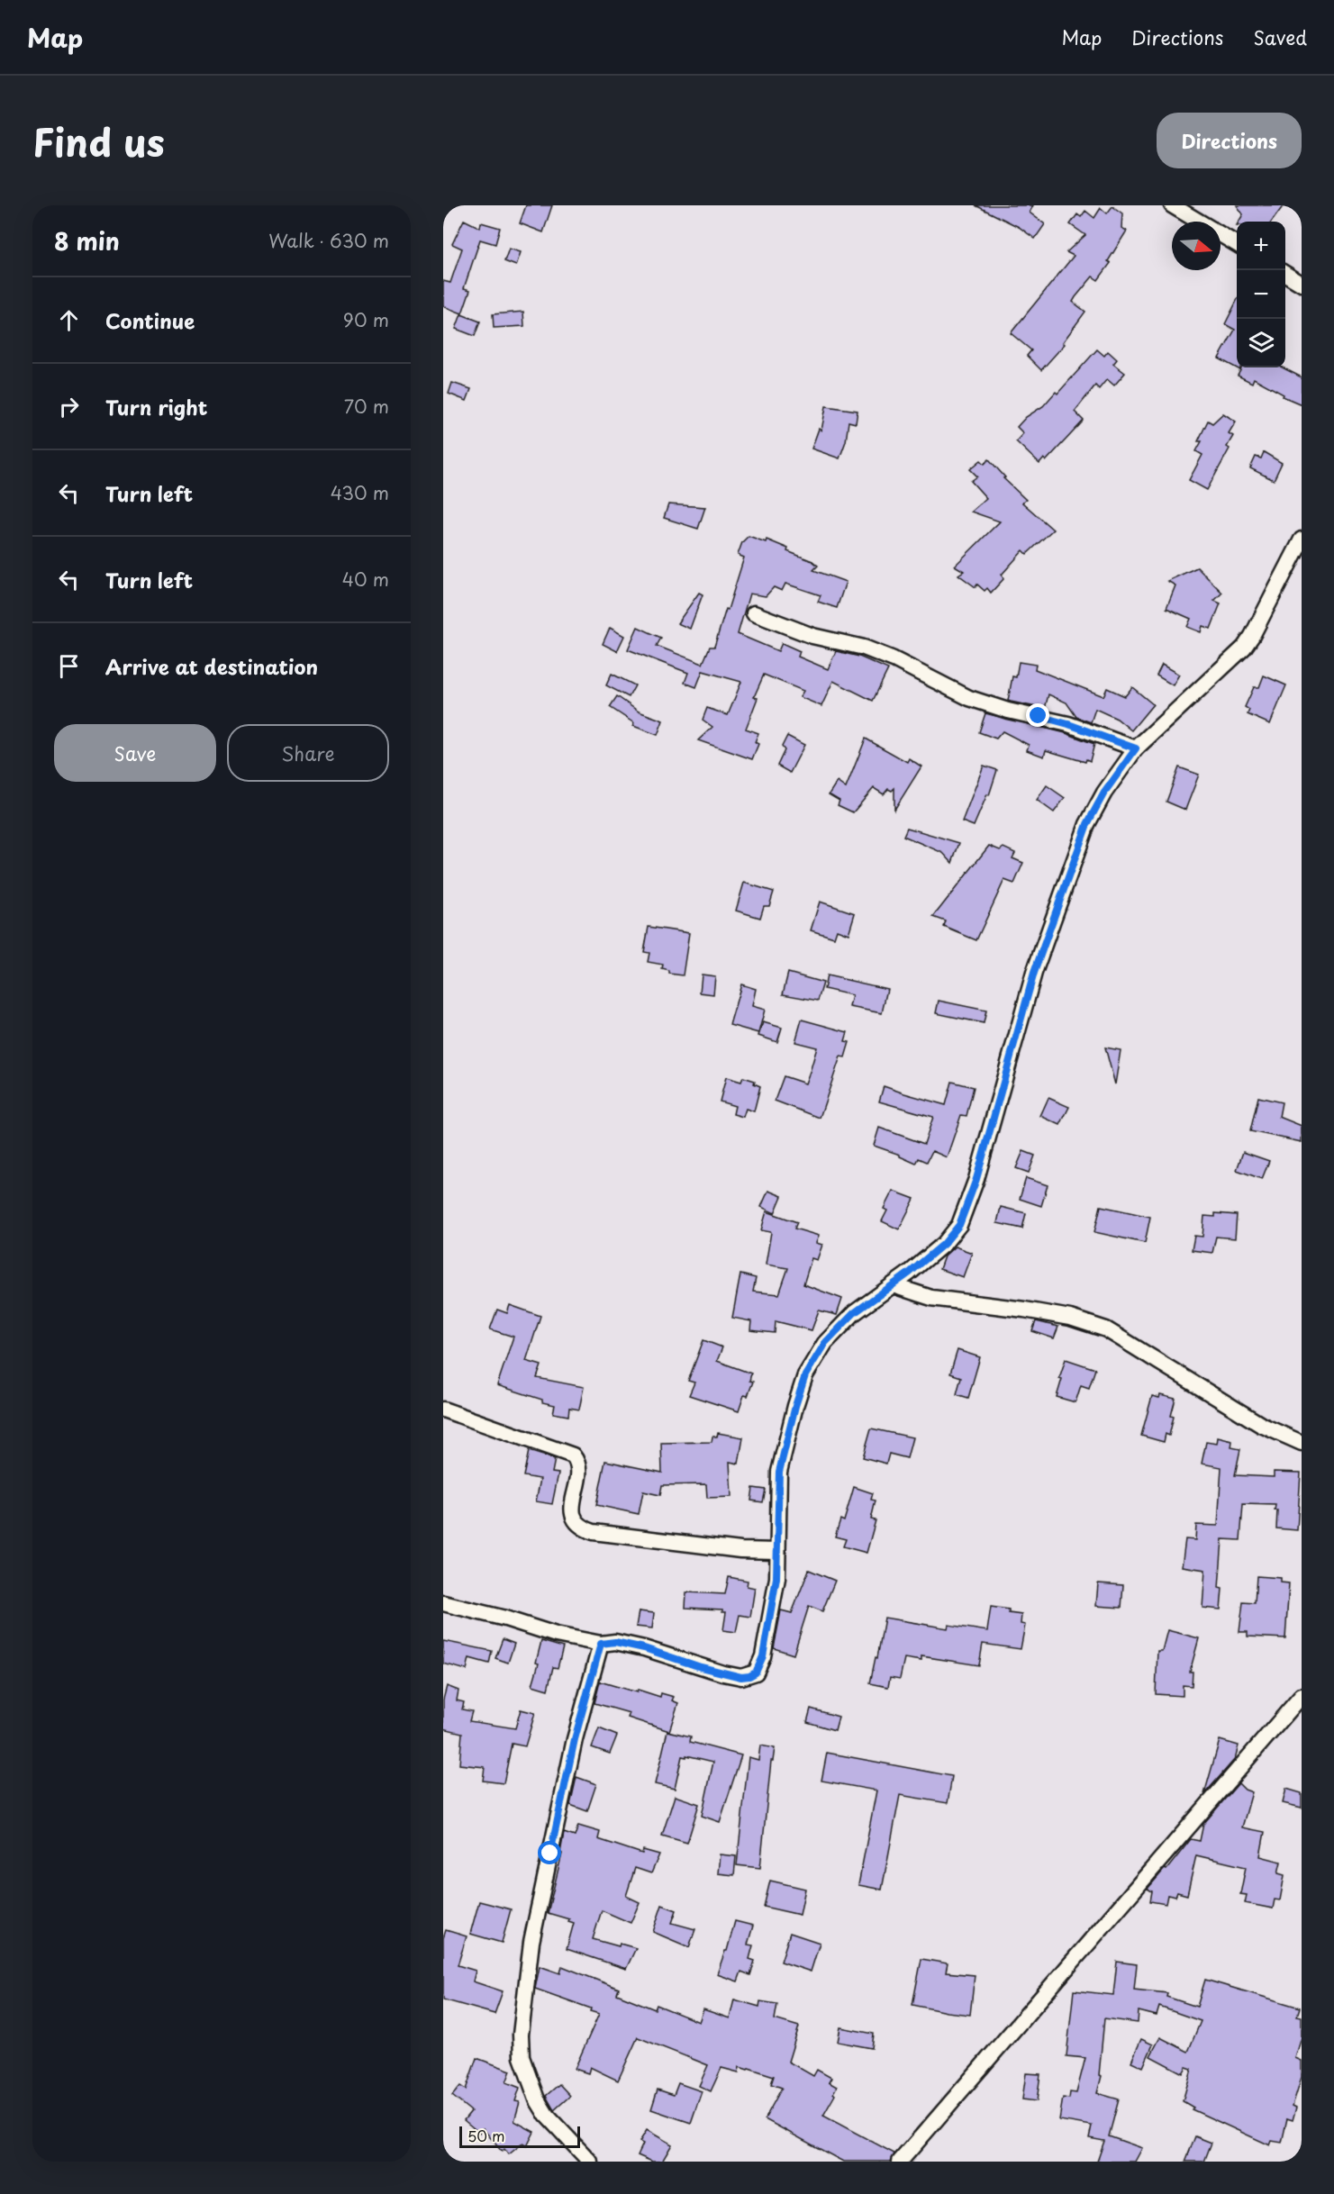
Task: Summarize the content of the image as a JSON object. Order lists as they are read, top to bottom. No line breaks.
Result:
{"scale_bar":"50 m","north":"right","page":{"header":"Map","nav":["Map","Directions","Saved"],"title":"Find us","buttons":["Directions",["Save","Share"]],"heading":["8 min","Walk · 630 m"],"map_buttons":["+","−"],"list":[["Continue","90 m"],["Turn right","70 m"],["Turn left","430 m"],["Turn left","40 m"],"Arrive at destination"],"scale":"50 m"}}
